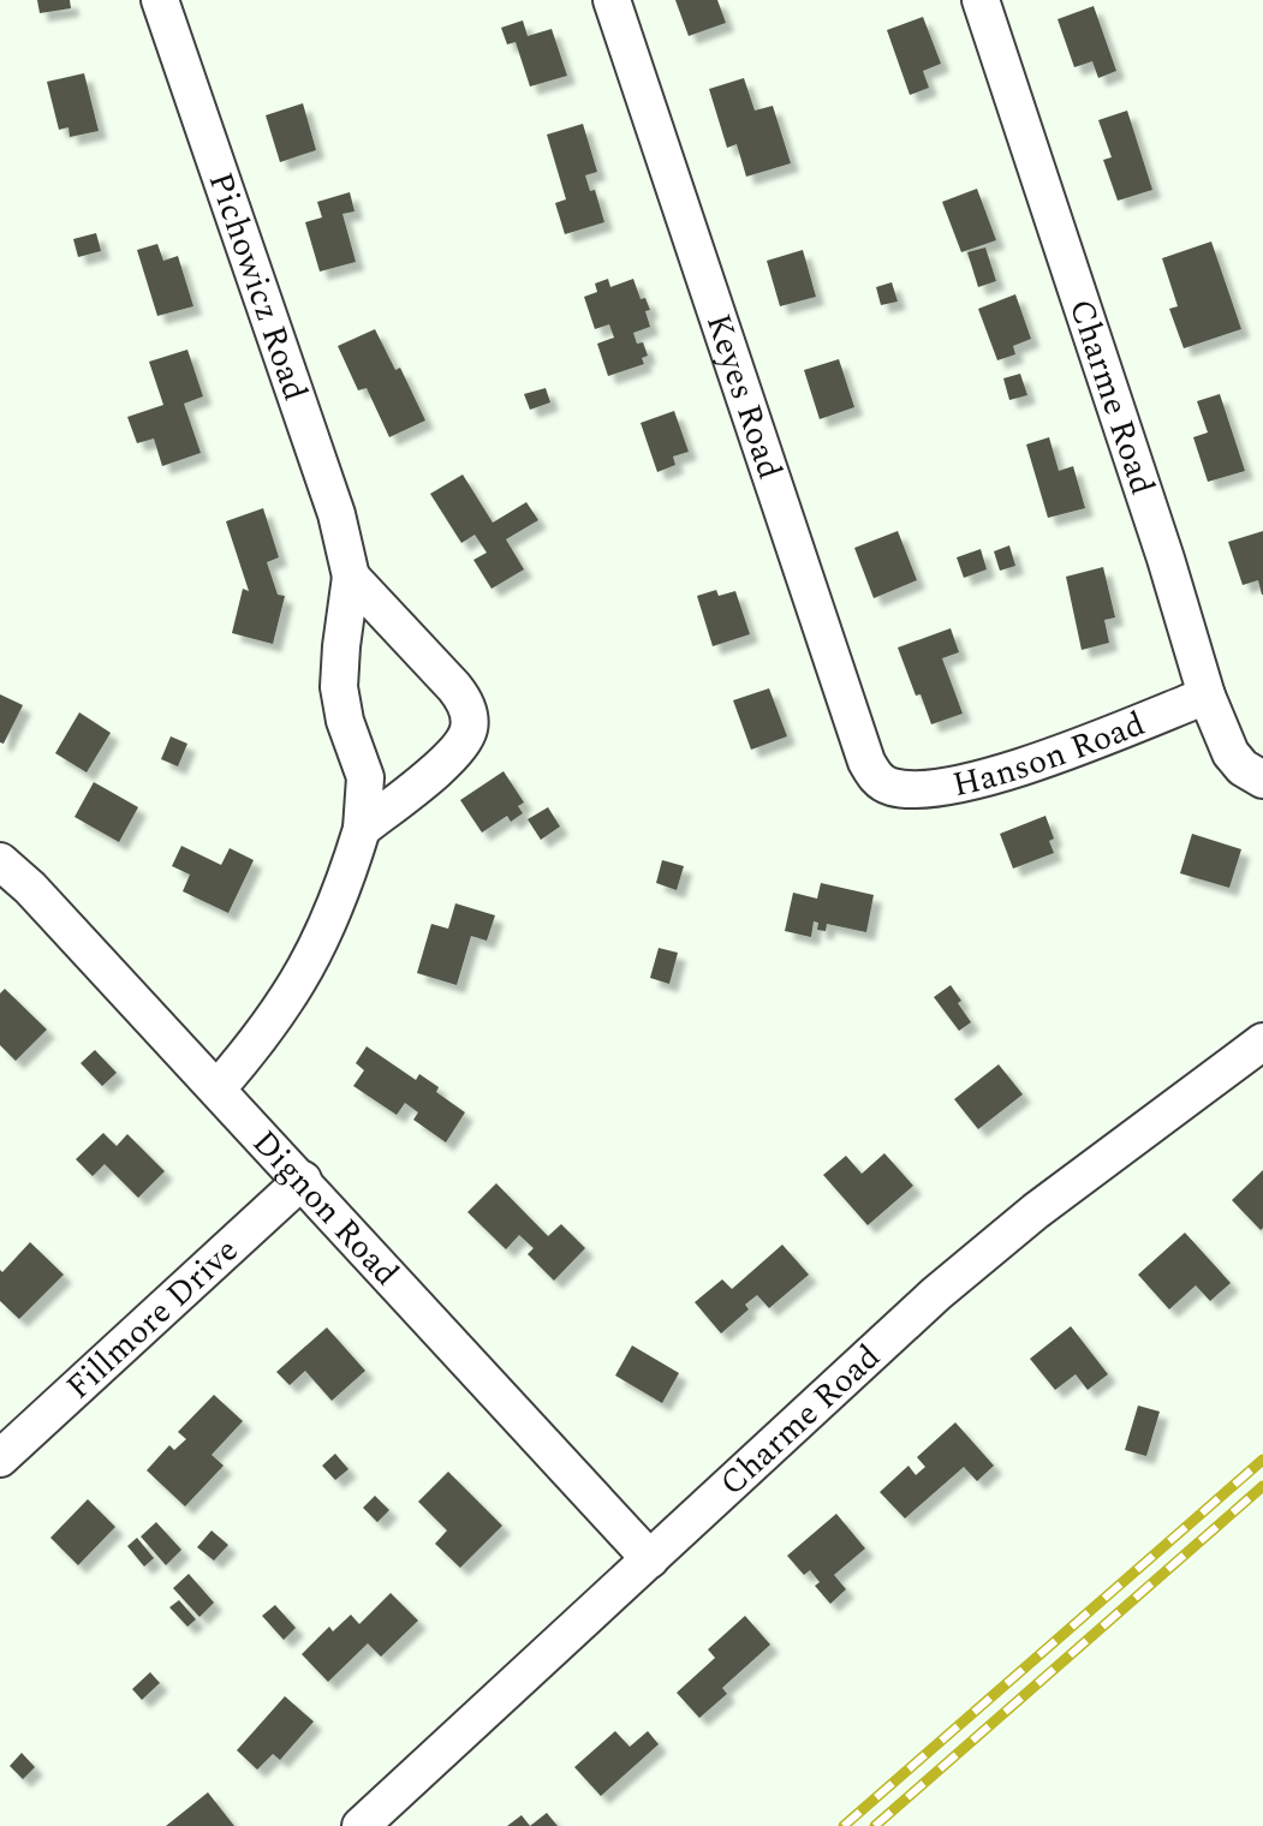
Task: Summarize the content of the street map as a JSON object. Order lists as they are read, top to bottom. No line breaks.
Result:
{"streets":{"street":["Pichowicz Road","Keyes Road","Charme Road","Hanson Road","Dignon Road","Fillmore Drive"]},"crossings":[["Pichowicz Road","Dignon Road"],["Keyes Road","Hanson Road"],["Charme Road","Hanson Road"],["Charme Road","Dignon Road"],["Dignon Road","Fillmore Drive"]]}
